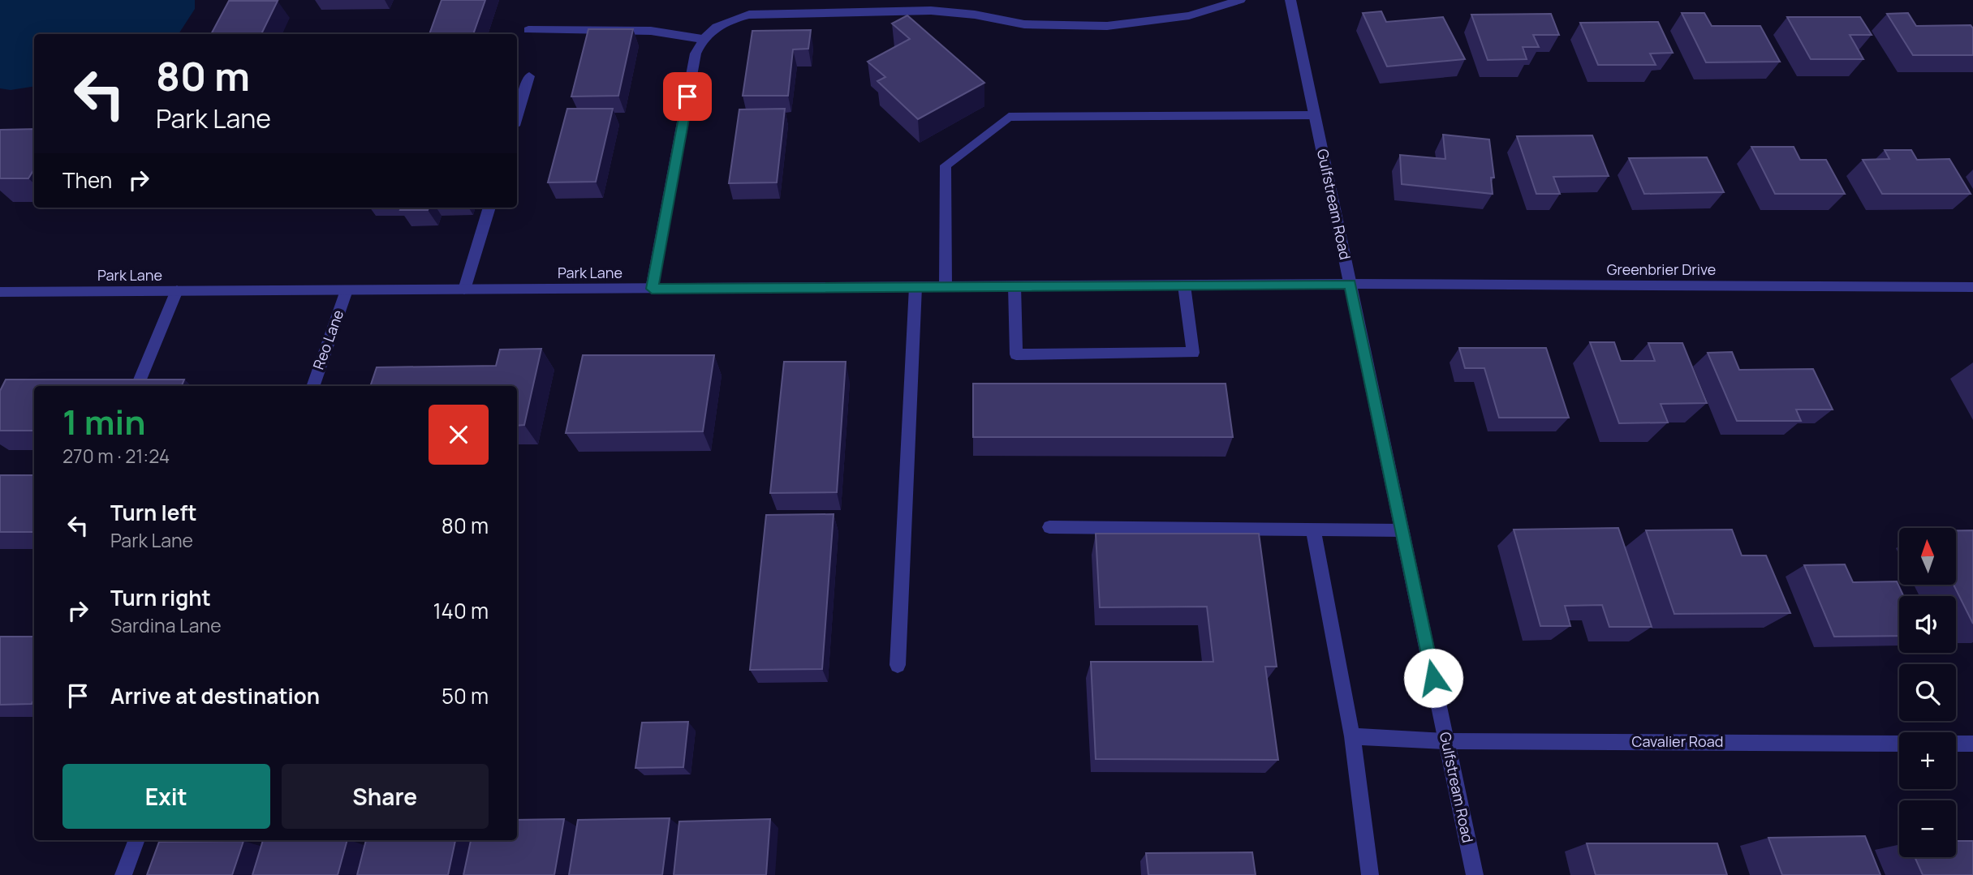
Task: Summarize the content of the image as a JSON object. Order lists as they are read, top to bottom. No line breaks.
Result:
{"streets":{"street":["Gulfstream Road","Greenbrier Drive","Park Lane","Reo Lane","Cavalier Road"]},"crossings":[["Gulfstream Road","Greenbrier Drive"],["Gulfstream Road","Park Lane"],["Gulfstream Road","Cavalier Road"],["Greenbrier Drive","Park Lane"],["Park Lane","Reo Lane"]],"north":"top","page":{"turn":["80 m","Park Lane"],"then":"Then","heading":["1 min","270 m · 21:24"],"list":[{"name":"Turn left","note":"Park Lane","value":"80 m"},{"name":"Turn right","note":"Sardina Lane","value":"140 m"},{"name":"Arrive at destination","value":"50 m"}],"map_buttons":["+","−"],"buttons":["Exit","Share"]}}
